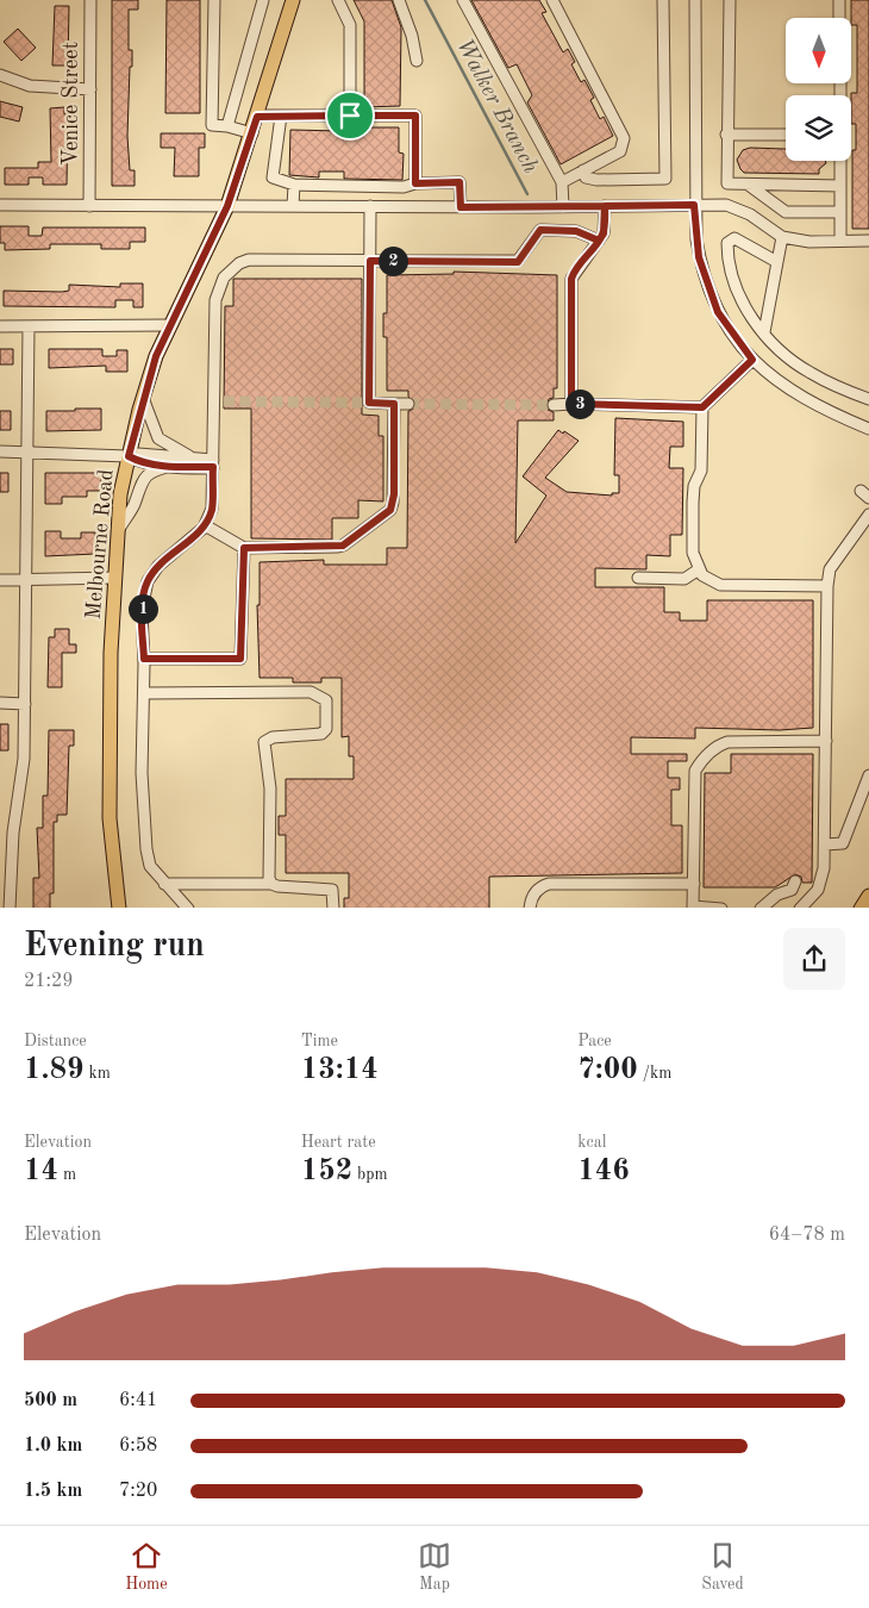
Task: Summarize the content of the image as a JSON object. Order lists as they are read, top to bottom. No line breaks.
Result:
{"streets":{"main road":["Melbourne Road"],"street":["Venice Street"]},"water":["Walker Branch"],"north":"bottom","page":{"pins":["2","3","1"],"heading":["Evening run","21:29"],"stats":[["Distance","1.89 km"],["Time","13:14"],["Pace","7:00 /km"],["Elevation","14 m"],["Heart rate","152 bpm"],["kcal","146"]],"chart":["Elevation","64–78 m"],"list":[{"name":"500 m","note":"6:41"},{"name":"1.0 km","note":"6:58"},{"name":"1.5 km","note":"7:20"}],"tabs":["Home","Map","Saved"]}}
